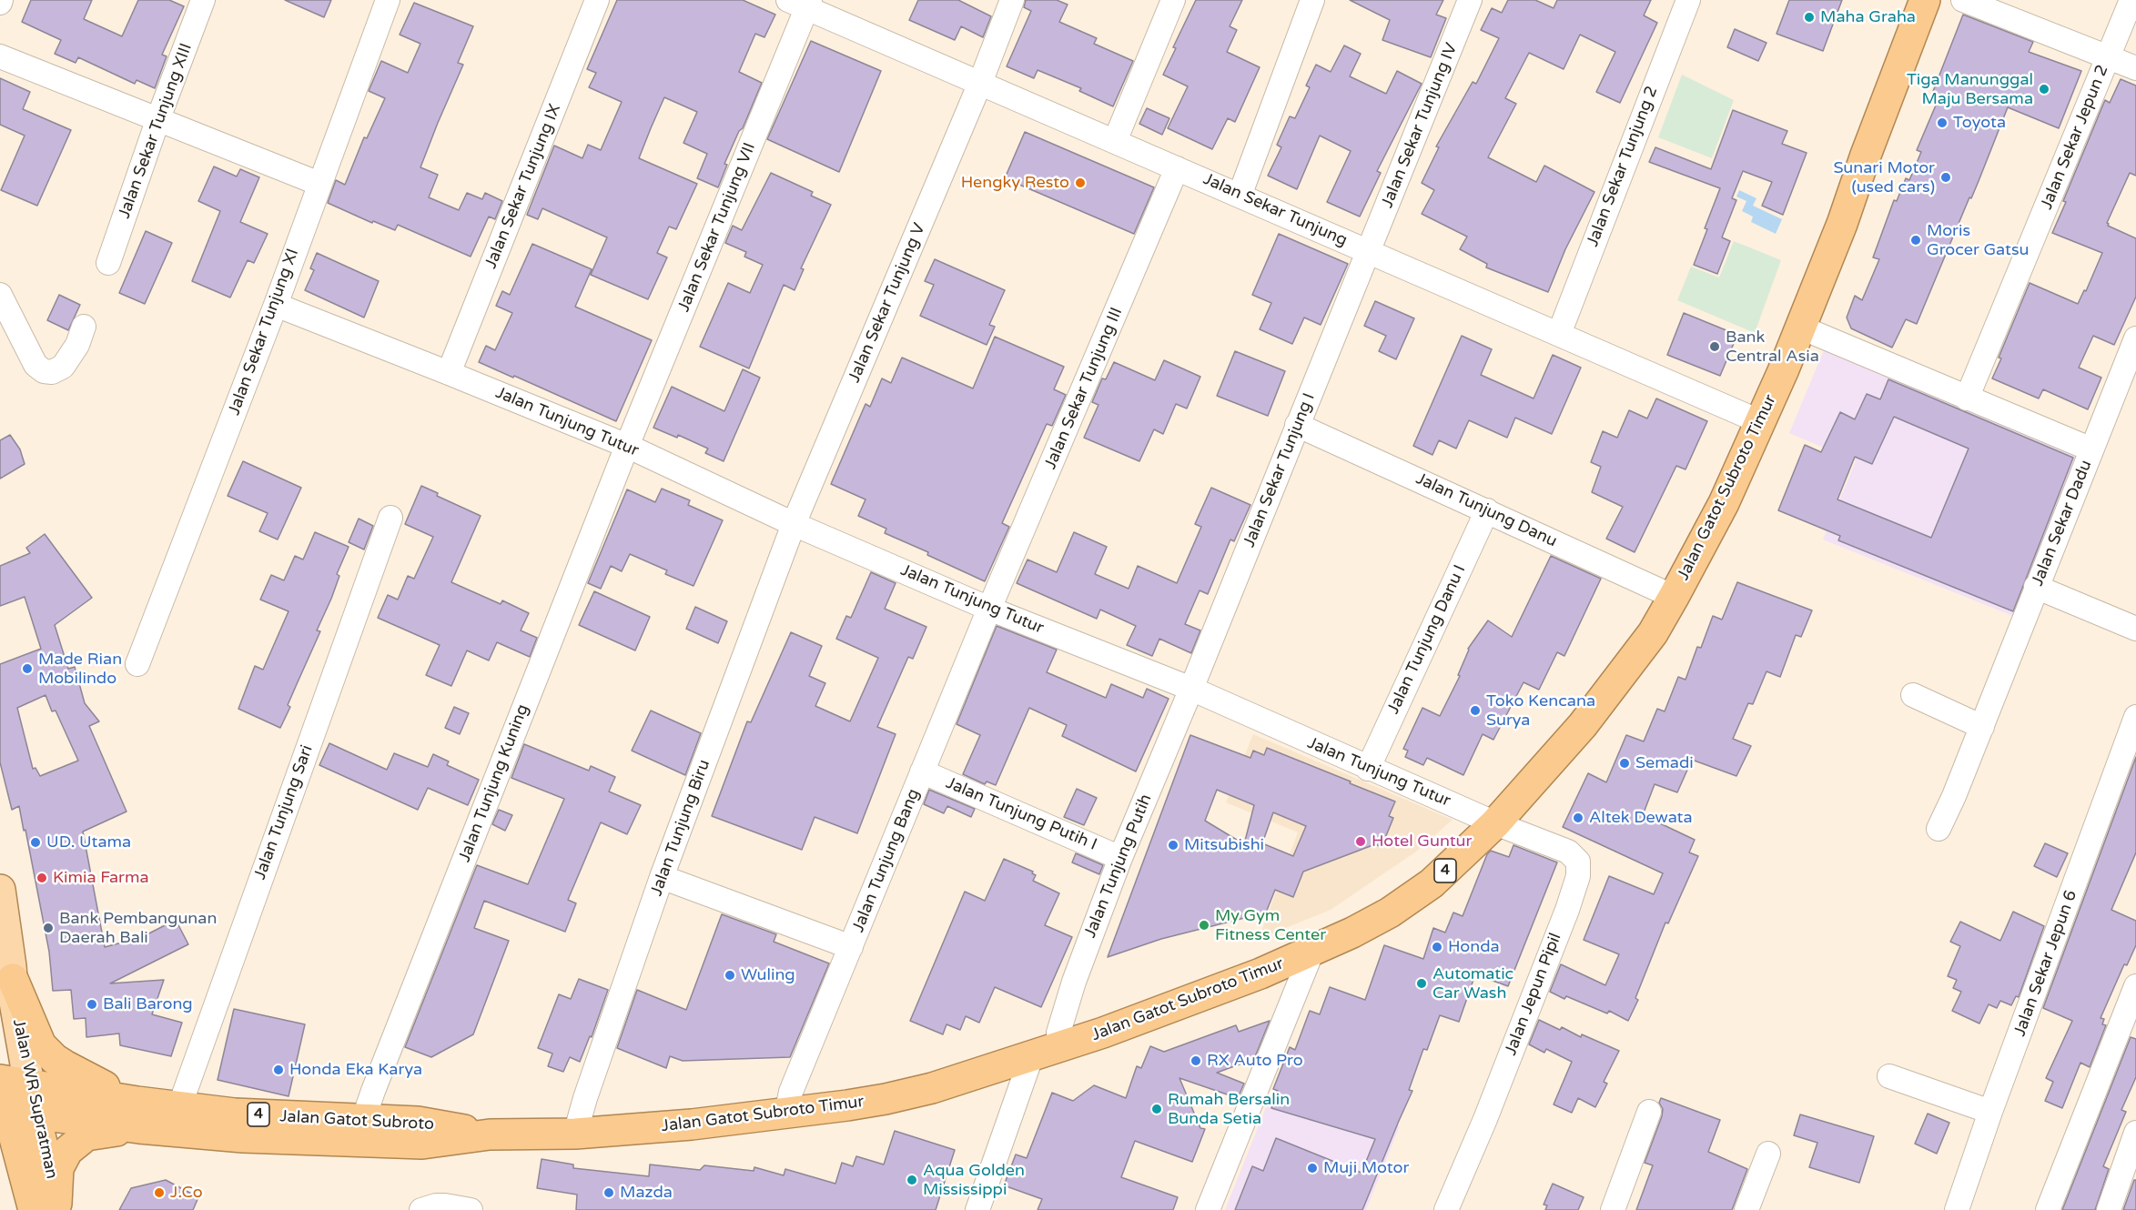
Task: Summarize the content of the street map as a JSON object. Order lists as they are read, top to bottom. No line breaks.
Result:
{"streets":{"highway":["Jalan Gatot Subroto Timur","4","Jalan WR Supratman","Jalan Gatot Subroto"],"street":["Jalan Sekar Tunjung IV","Jalan Sekar Tunjung XIII","Jalan Sekar Jepun 2","Jalan Sekar Tunjung 2","Jalan Sekar Tunjung IX","Jalan Sekar Tunjung","Jalan Sekar Tunjung VII","Jalan Sekar Tunjung V","Jalan Sekar Tunjung XI","Jalan Sekar Tunjung III","Jalan Tunjung Tutur","Jalan Sekar Tunjung I","Jalan Tunjung Danu","Jalan Sekar Dadu","Jalan Tunjung Danu I","Jalan Tunjung Kuning","Jalan Tunjung Sari","Jalan Tunjung Putih I","Jalan Tunjung Biru","Jalan Tunjung Bang","Jalan Tunjung Putih","Jalan Sekar Jepun 6","Jalan Jepun Pipil"]},"crossings":[["Jalan Sekar Tunjung IV","Jalan Sekar Tunjung"],["Jalan Sekar Tunjung IV","Jalan Sekar Tunjung I"],["Jalan Sekar Jepun 2","Jalan Sekar Dadu"],["Jalan Sekar Tunjung 2","Jalan Sekar Tunjung"],["Jalan Sekar Tunjung IX","Jalan Tunjung Tutur"],["Jalan Sekar Tunjung","Jalan Sekar Tunjung VII"],["Jalan Sekar Tunjung","Jalan Sekar Tunjung V"],["Jalan Sekar Tunjung","Jalan Sekar Tunjung III"],["Jalan Sekar Tunjung","Jalan Sekar Tunjung I"],["Jalan Sekar Tunjung","Jalan Gatot Subroto Timur"],["Jalan Sekar Tunjung VII","Jalan Tunjung Tutur"],["Jalan Sekar Tunjung VII","Jalan Tunjung Kuning"],["Jalan Sekar Tunjung V","Jalan Tunjung Tutur"],["Jalan Sekar Tunjung V","Jalan Tunjung Biru"],["Jalan Sekar Tunjung XI","Jalan Tunjung Tutur"],["Jalan Sekar Tunjung III","Jalan Tunjung Tutur"],["Jalan Sekar Tunjung III","Jalan Tunjung Bang"],["Jalan Tunjung Tutur","Jalan Sekar Tunjung I"],["Jalan Tunjung Tutur","Jalan Gatot Subroto Timur"],["Jalan Tunjung Tutur","Jalan Tunjung Danu I"],["Jalan Tunjung Tutur","Jalan Tunjung Kuning"],["Jalan Tunjung Tutur","Jalan Tunjung Biru"],["Jalan Tunjung Tutur","Jalan Tunjung Bang"],["Jalan Tunjung Tutur","Jalan Tunjung Putih"],["Jalan Tunjung Tutur","Jalan Jepun Pipil"],["Jalan Sekar Tunjung I","Jalan Tunjung Danu"],["Jalan Sekar Tunjung I","Jalan Tunjung Putih"],["Jalan Gatot Subroto Timur","Jalan Tunjung Danu"],["Jalan Gatot Subroto Timur","Jalan Sekar Dadu"],["Jalan Gatot Subroto Timur","Jalan Tunjung Biru"],["Jalan Gatot Subroto Timur","Jalan Tunjung Bang"],["Jalan Gatot Subroto Timur","Jalan Tunjung Putih"],["Jalan Gatot Subroto Timur","4"],["Jalan Gatot Subroto Timur","Jalan Jepun Pipil"],["Jalan Gatot Subroto Timur","Jalan Gatot Subroto"],["Jalan Tunjung Danu","Jalan Tunjung Danu I"],["Jalan Tunjung Kuning","Jalan Gatot Subroto"],["Jalan Tunjung Sari","Jalan Gatot Subroto"],["Jalan Tunjung Putih I","Jalan Tunjung Bang"],["Jalan Tunjung Putih I","Jalan Tunjung Putih"],["4","Jalan WR Supratman"],["4","Jalan Gatot Subroto"],["Jalan WR Supratman","Jalan Gatot Subroto"]],"places":["Maha Graha","Tiga Manunggal Maju Bersama","Toyota","Sunari Motor (used cars)","Hengky Resto","Moris Grocer Gatsu","Bank Central Asia","Made Rian Mobilindo","Toko Kencana Surya","Semadi","Altek Dewata","Hotel Guntur","UD. Utama","Mitsubishi","Kimia Farma","My Gym Fitness Center","Bank Pembangunan Daerah Bali","Honda","Wuling","Automatic Car Wash","Bali Barong","RX Auto Pro","Honda Eka Karya","Rumah Bersalin Bunda Setia","Muji Motor","Aqua Golden Mississippi","J.Co","Mazda"]}
